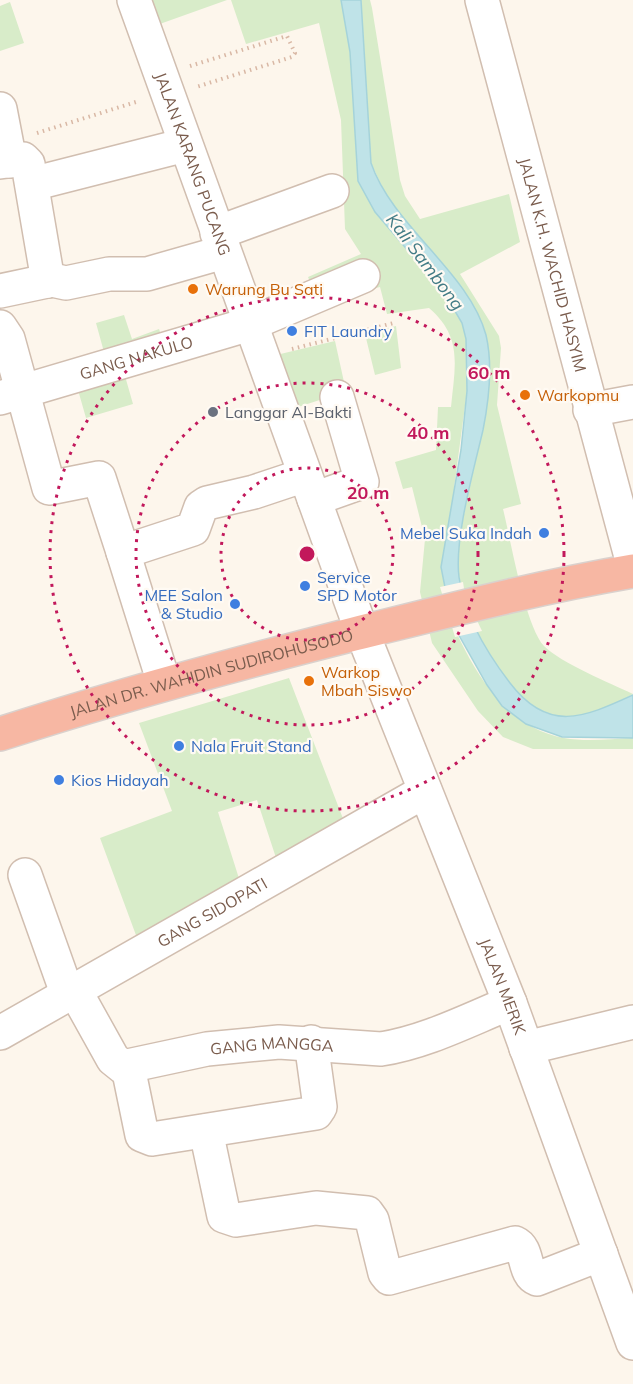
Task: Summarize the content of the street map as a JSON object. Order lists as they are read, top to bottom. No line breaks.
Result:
{"streets":{"highway":["JALAN DR. WAHIDIN SUDIROHUSODO"],"street":["JALAN KARANG PUCANG","JALAN K.H. WACHID HASYIM","GANG NAKULO","GANG SIDOPATI","JALAN MERIK","GANG MANGGA"]},"crossings":[["JALAN KARANG PUCANG","GANG NAKULO"],["JALAN KARANG PUCANG","JALAN DR. WAHIDIN SUDIROHUSODO"],["JALAN KARANG PUCANG","JALAN MERIK"],["JALAN DR. WAHIDIN SUDIROHUSODO","JALAN MERIK"],["GANG SIDOPATI","JALAN MERIK"],["JALAN MERIK","GANG MANGGA"]],"water":["Kali Sambong"],"places":["Warung Bu Sati","FIT Laundry","Warkopmu","Langgar Al-Bakti","Mebel Suka Indah","Service SPD Motor","MEE Salon & Studio","Warkop Mbah Siswo","Nala Fruit Stand","Kios Hidayah"],"rings":["60 m","40 m","20 m"]}
